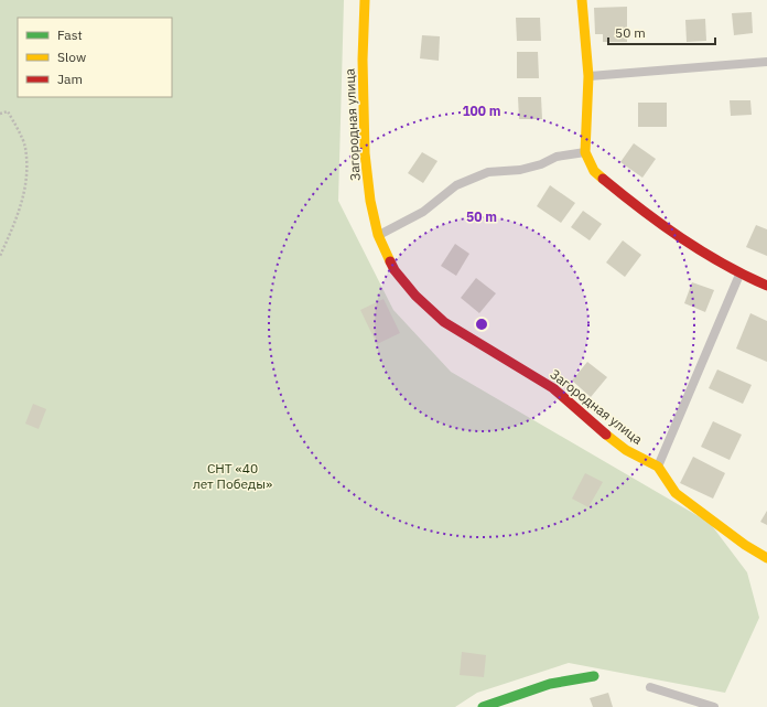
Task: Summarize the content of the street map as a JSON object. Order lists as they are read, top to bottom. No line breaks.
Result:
{"streets":{"street":["Загородная улица"]},"parks":["СНТ «40 лет Победы»"],"legend":["Fast","Slow","Jam"],"scale_bar":"50 m","rings":["100 m","50 m"]}
